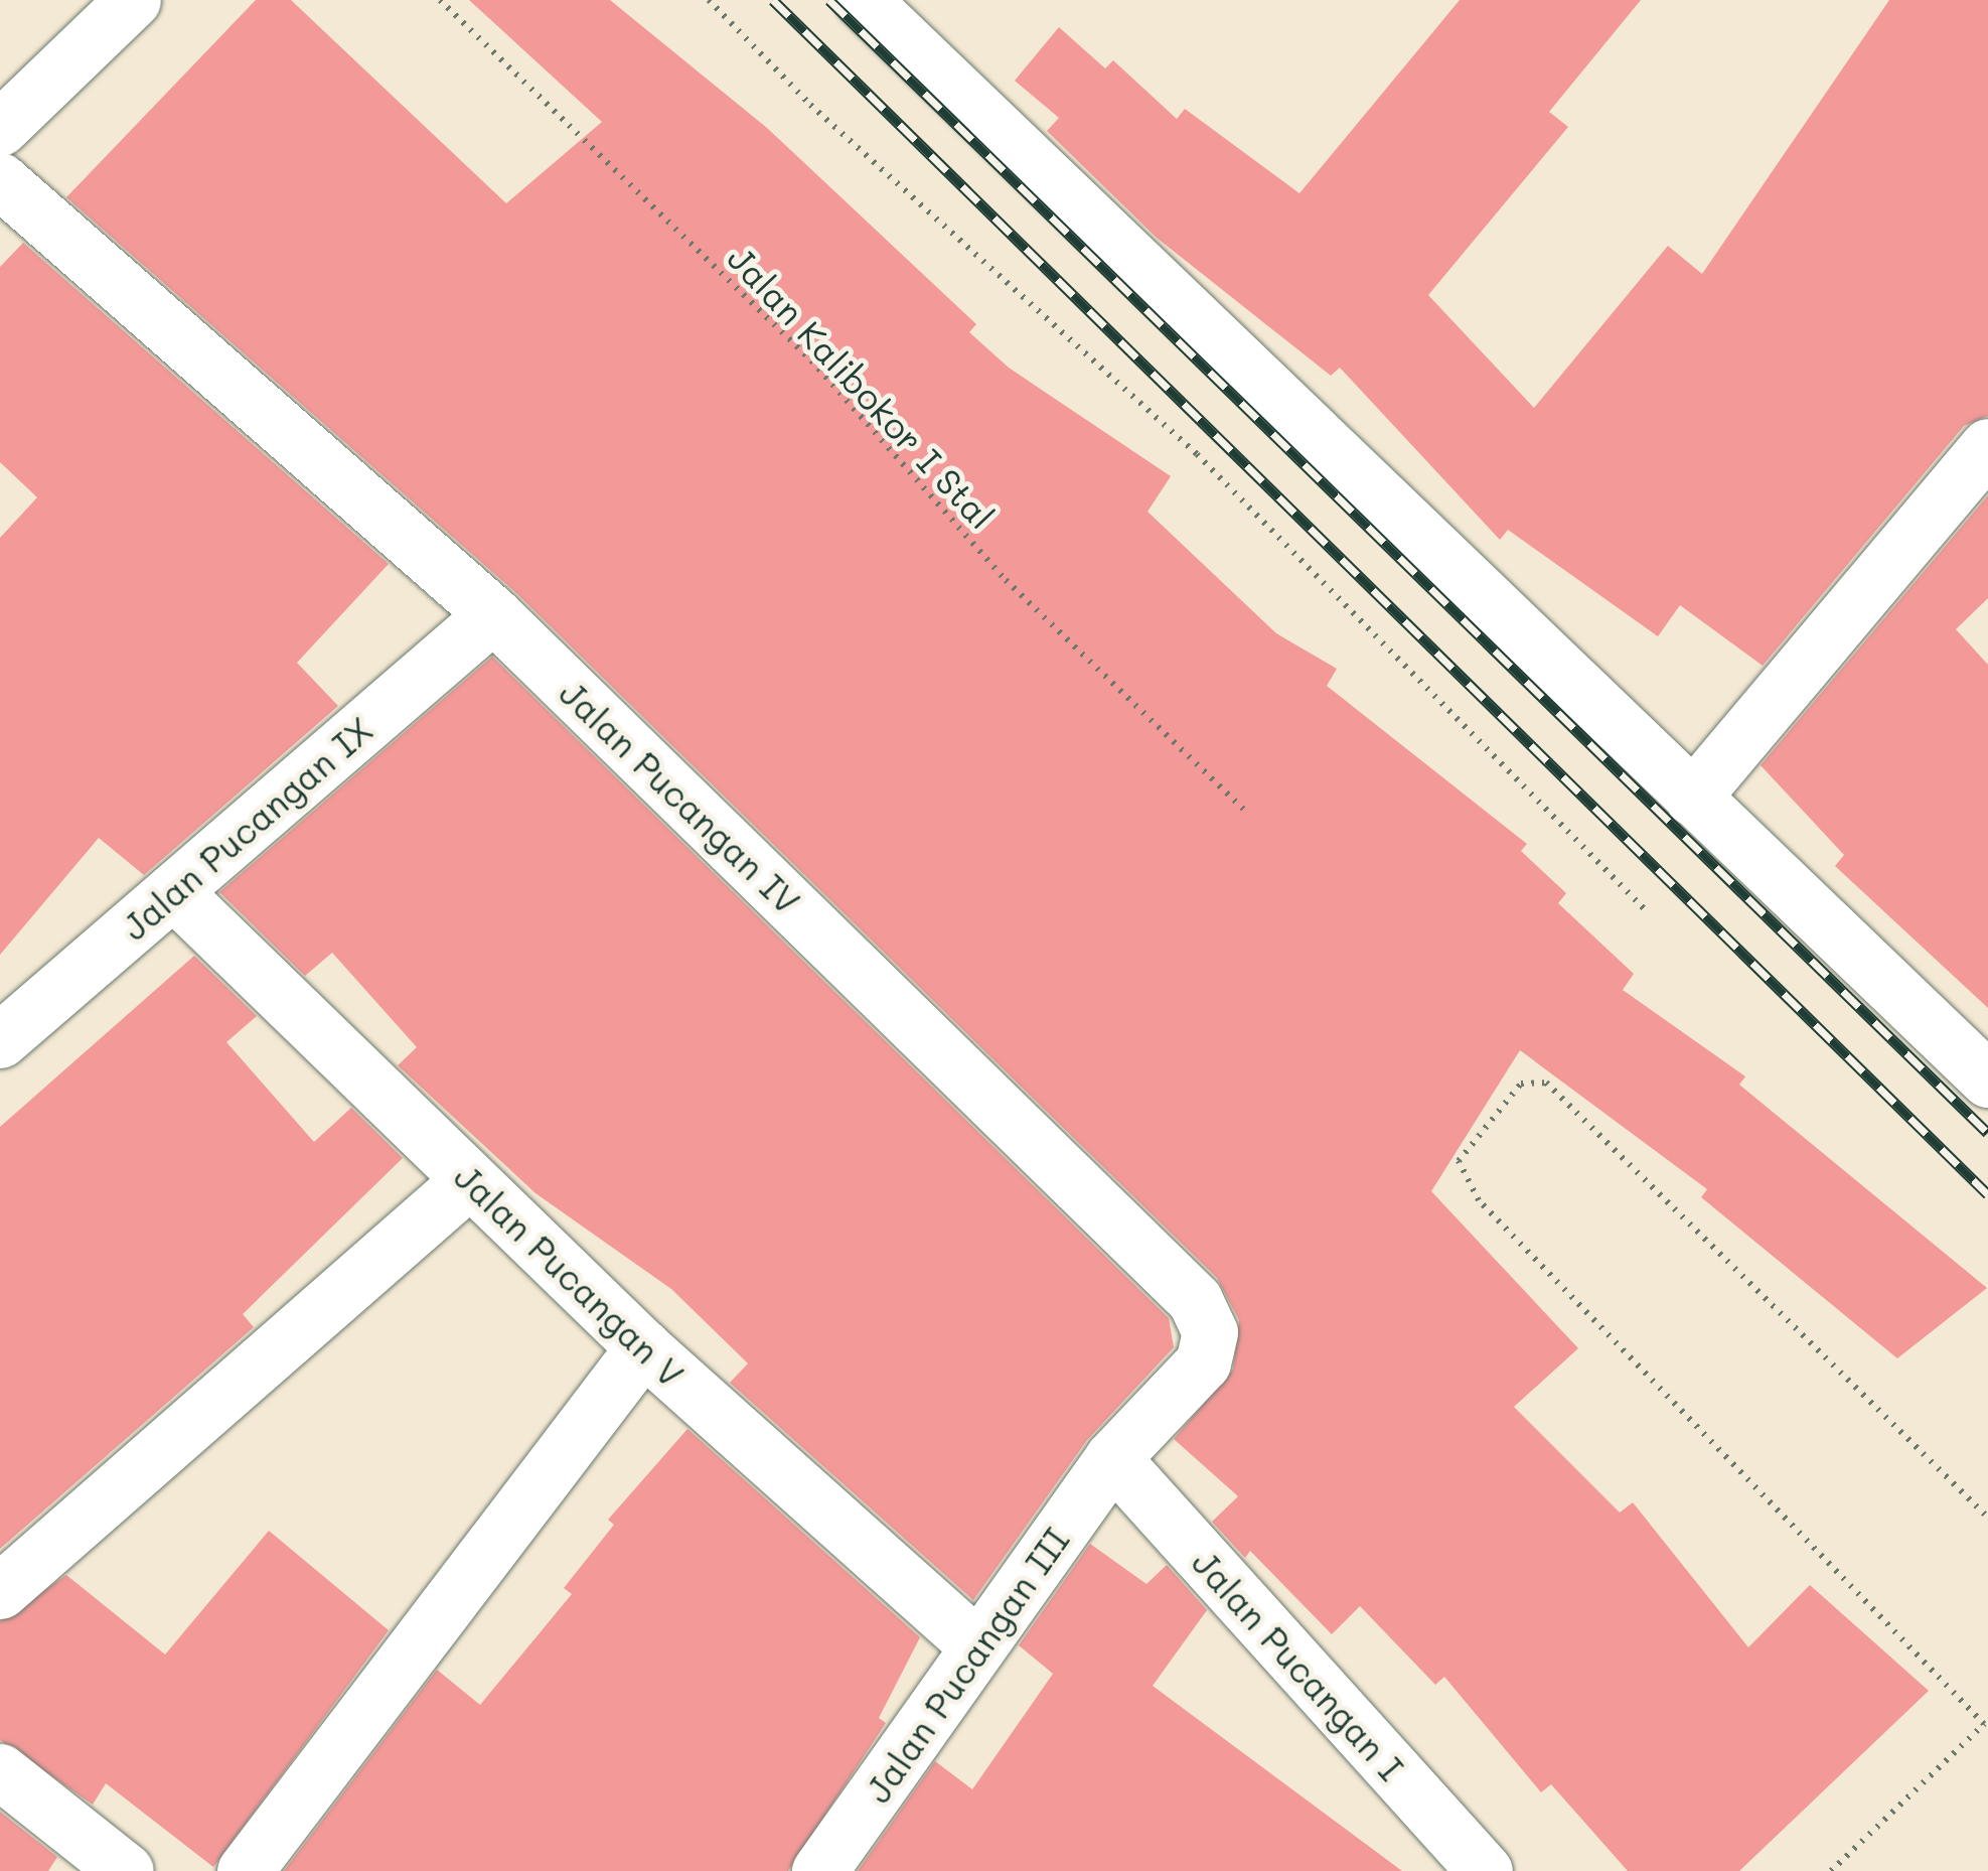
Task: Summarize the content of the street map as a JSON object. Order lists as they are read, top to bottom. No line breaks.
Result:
{"streets":{"street":["Jalan Pucangan IV","Jalan Pucangan IX","Jalan Pucangan V","Jalan Pucangan III","Jalan Pucangan I"],"path":["Jalan Kalibokor I Stal"]},"crossings":[["Jalan Pucangan IV","Jalan Pucangan IX"],["Jalan Pucangan IV","Jalan Pucangan III"],["Jalan Pucangan IV","Jalan Pucangan I"],["Jalan Pucangan IX","Jalan Pucangan V"],["Jalan Pucangan V","Jalan Pucangan III"],["Jalan Pucangan III","Jalan Pucangan I"]]}
